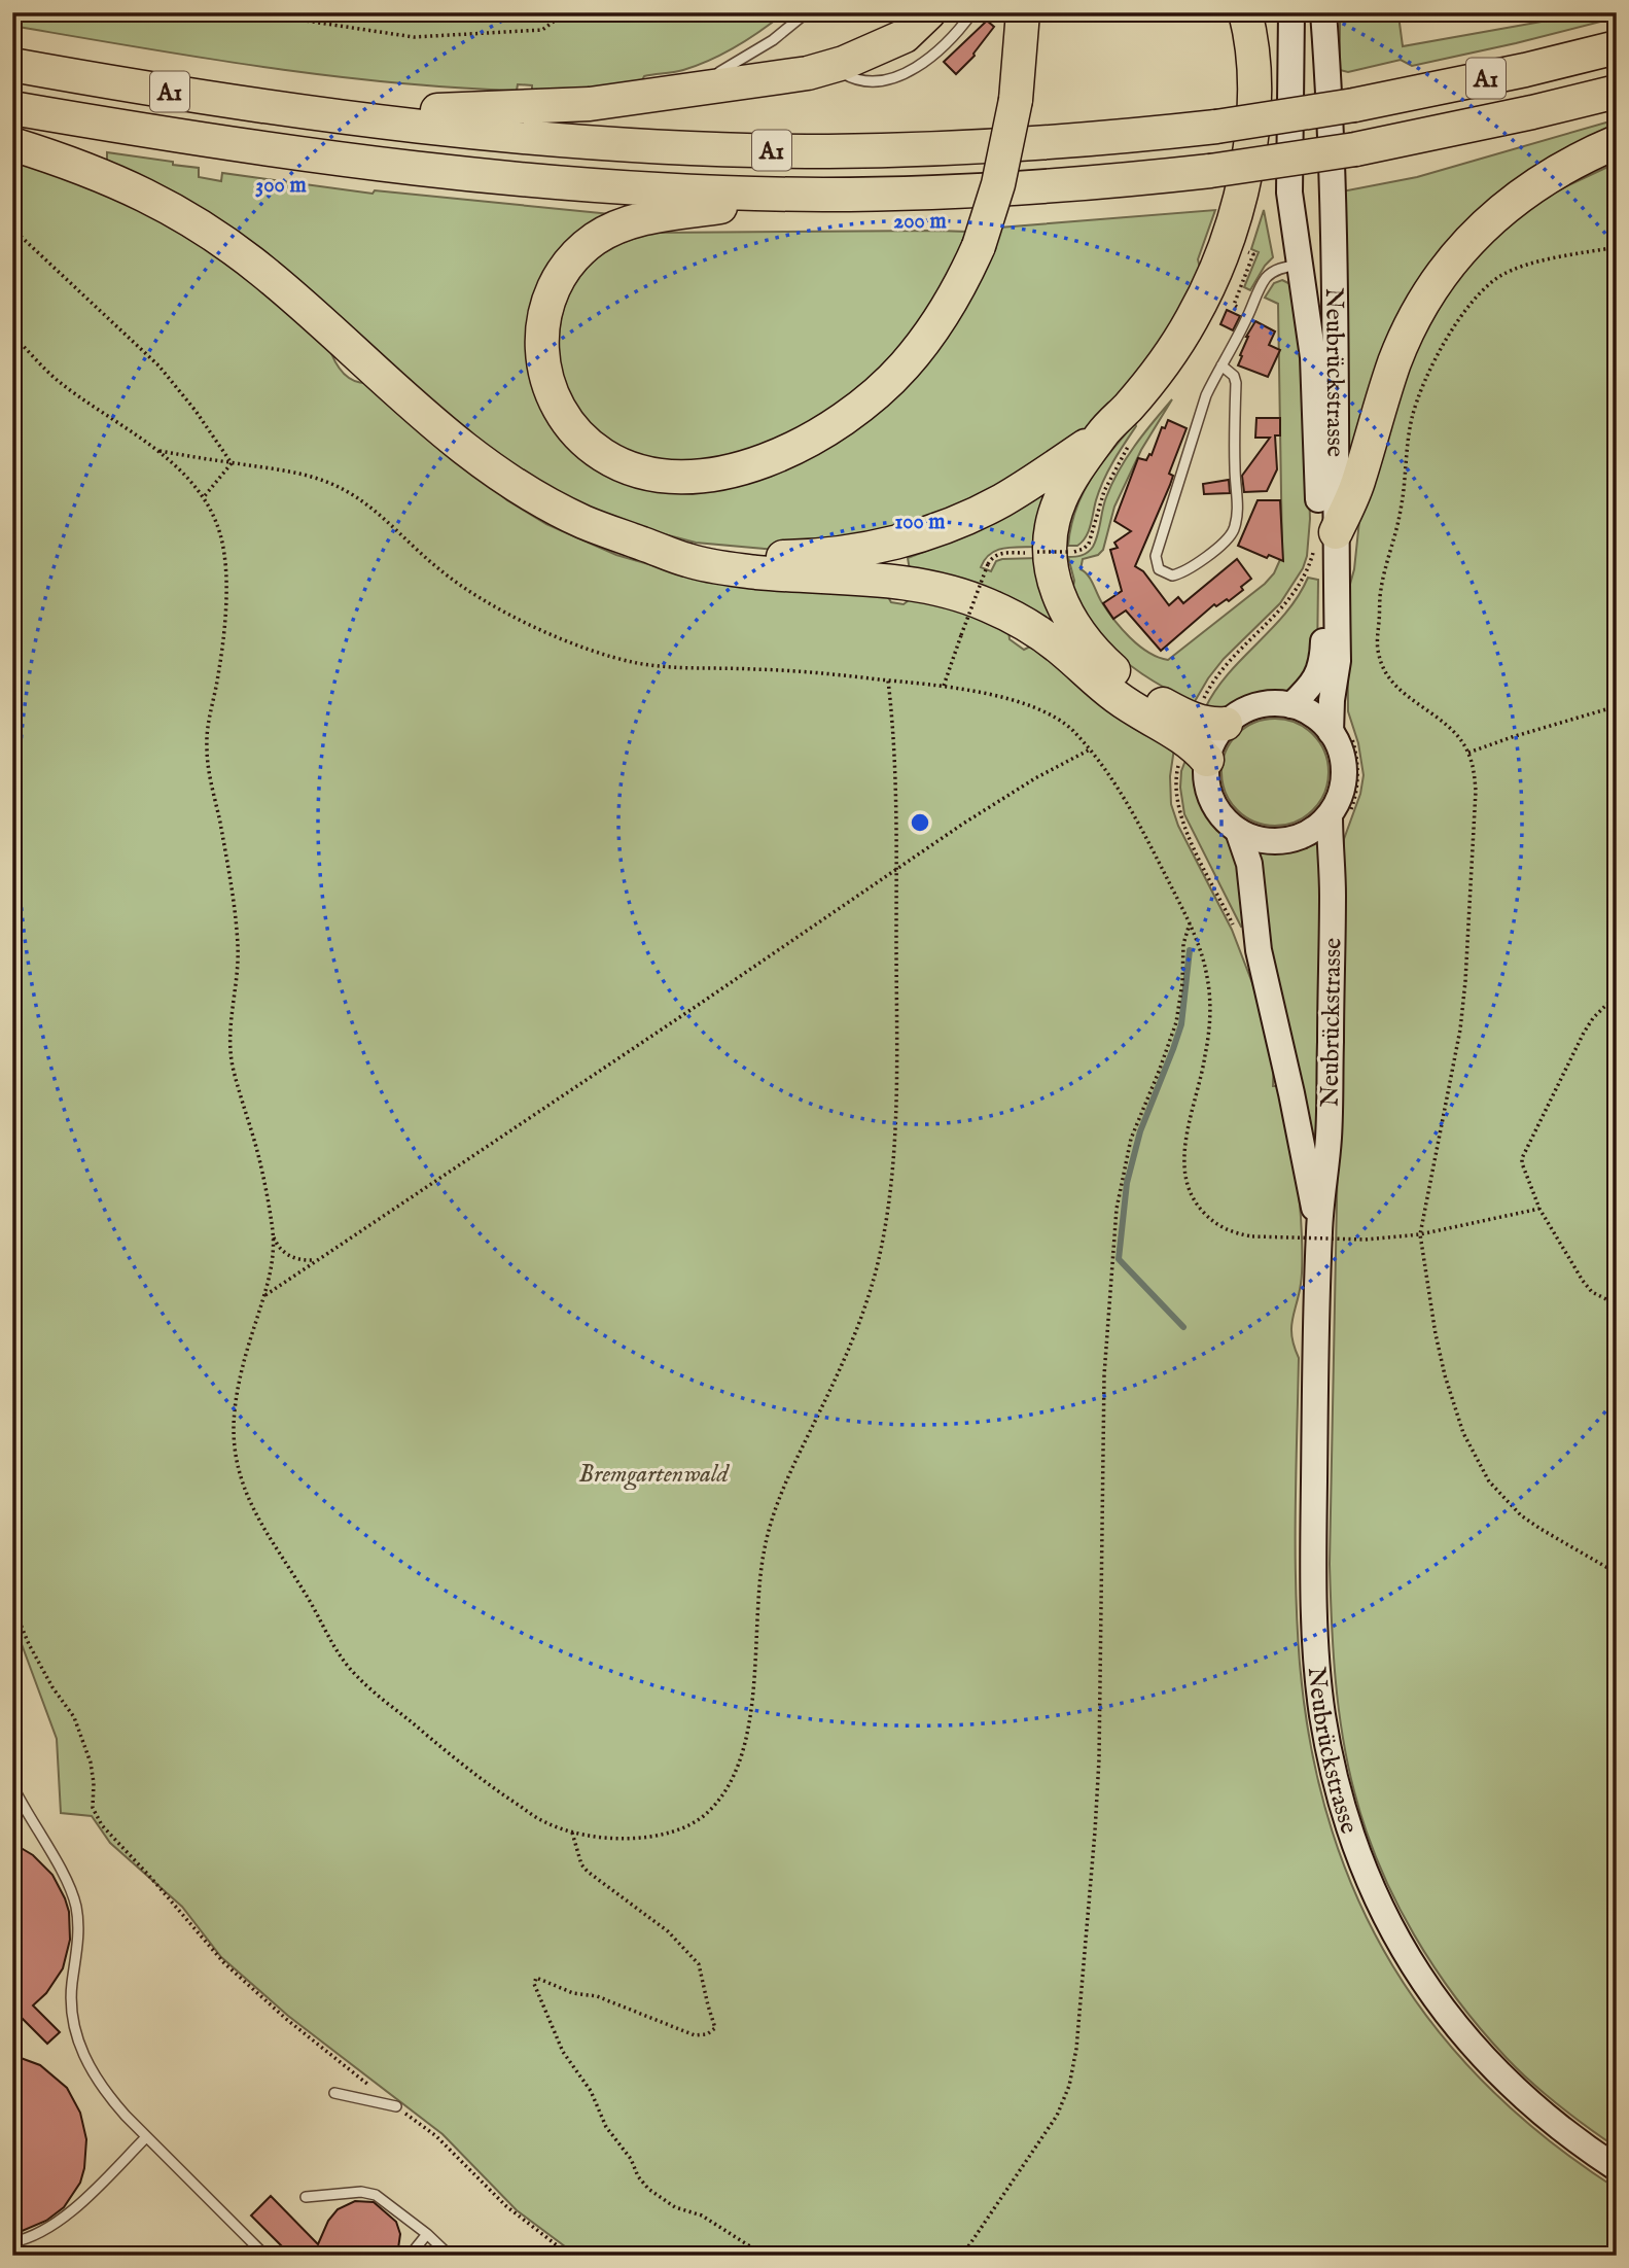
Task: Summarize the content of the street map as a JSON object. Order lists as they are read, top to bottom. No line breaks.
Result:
{"streets":{"highway":["A1"],"main road":["Neubrückstrasse"]},"parks":["Bremgartenwald"],"rings":["300 m","200 m","100 m"]}
